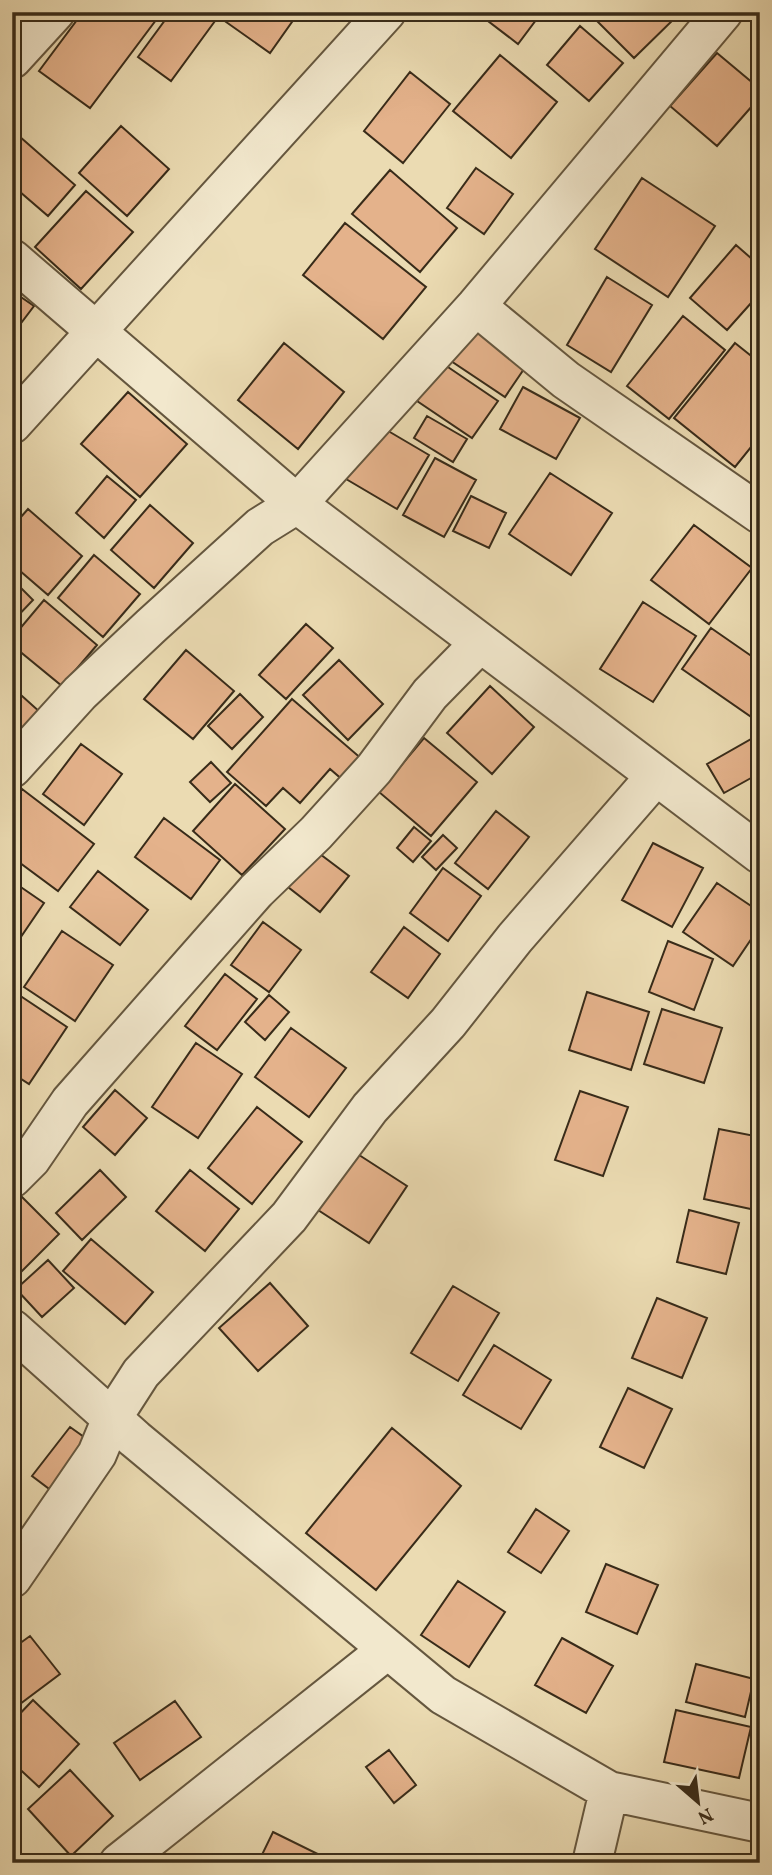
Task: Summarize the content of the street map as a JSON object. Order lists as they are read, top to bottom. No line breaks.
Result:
{"north":"bottom right"}
